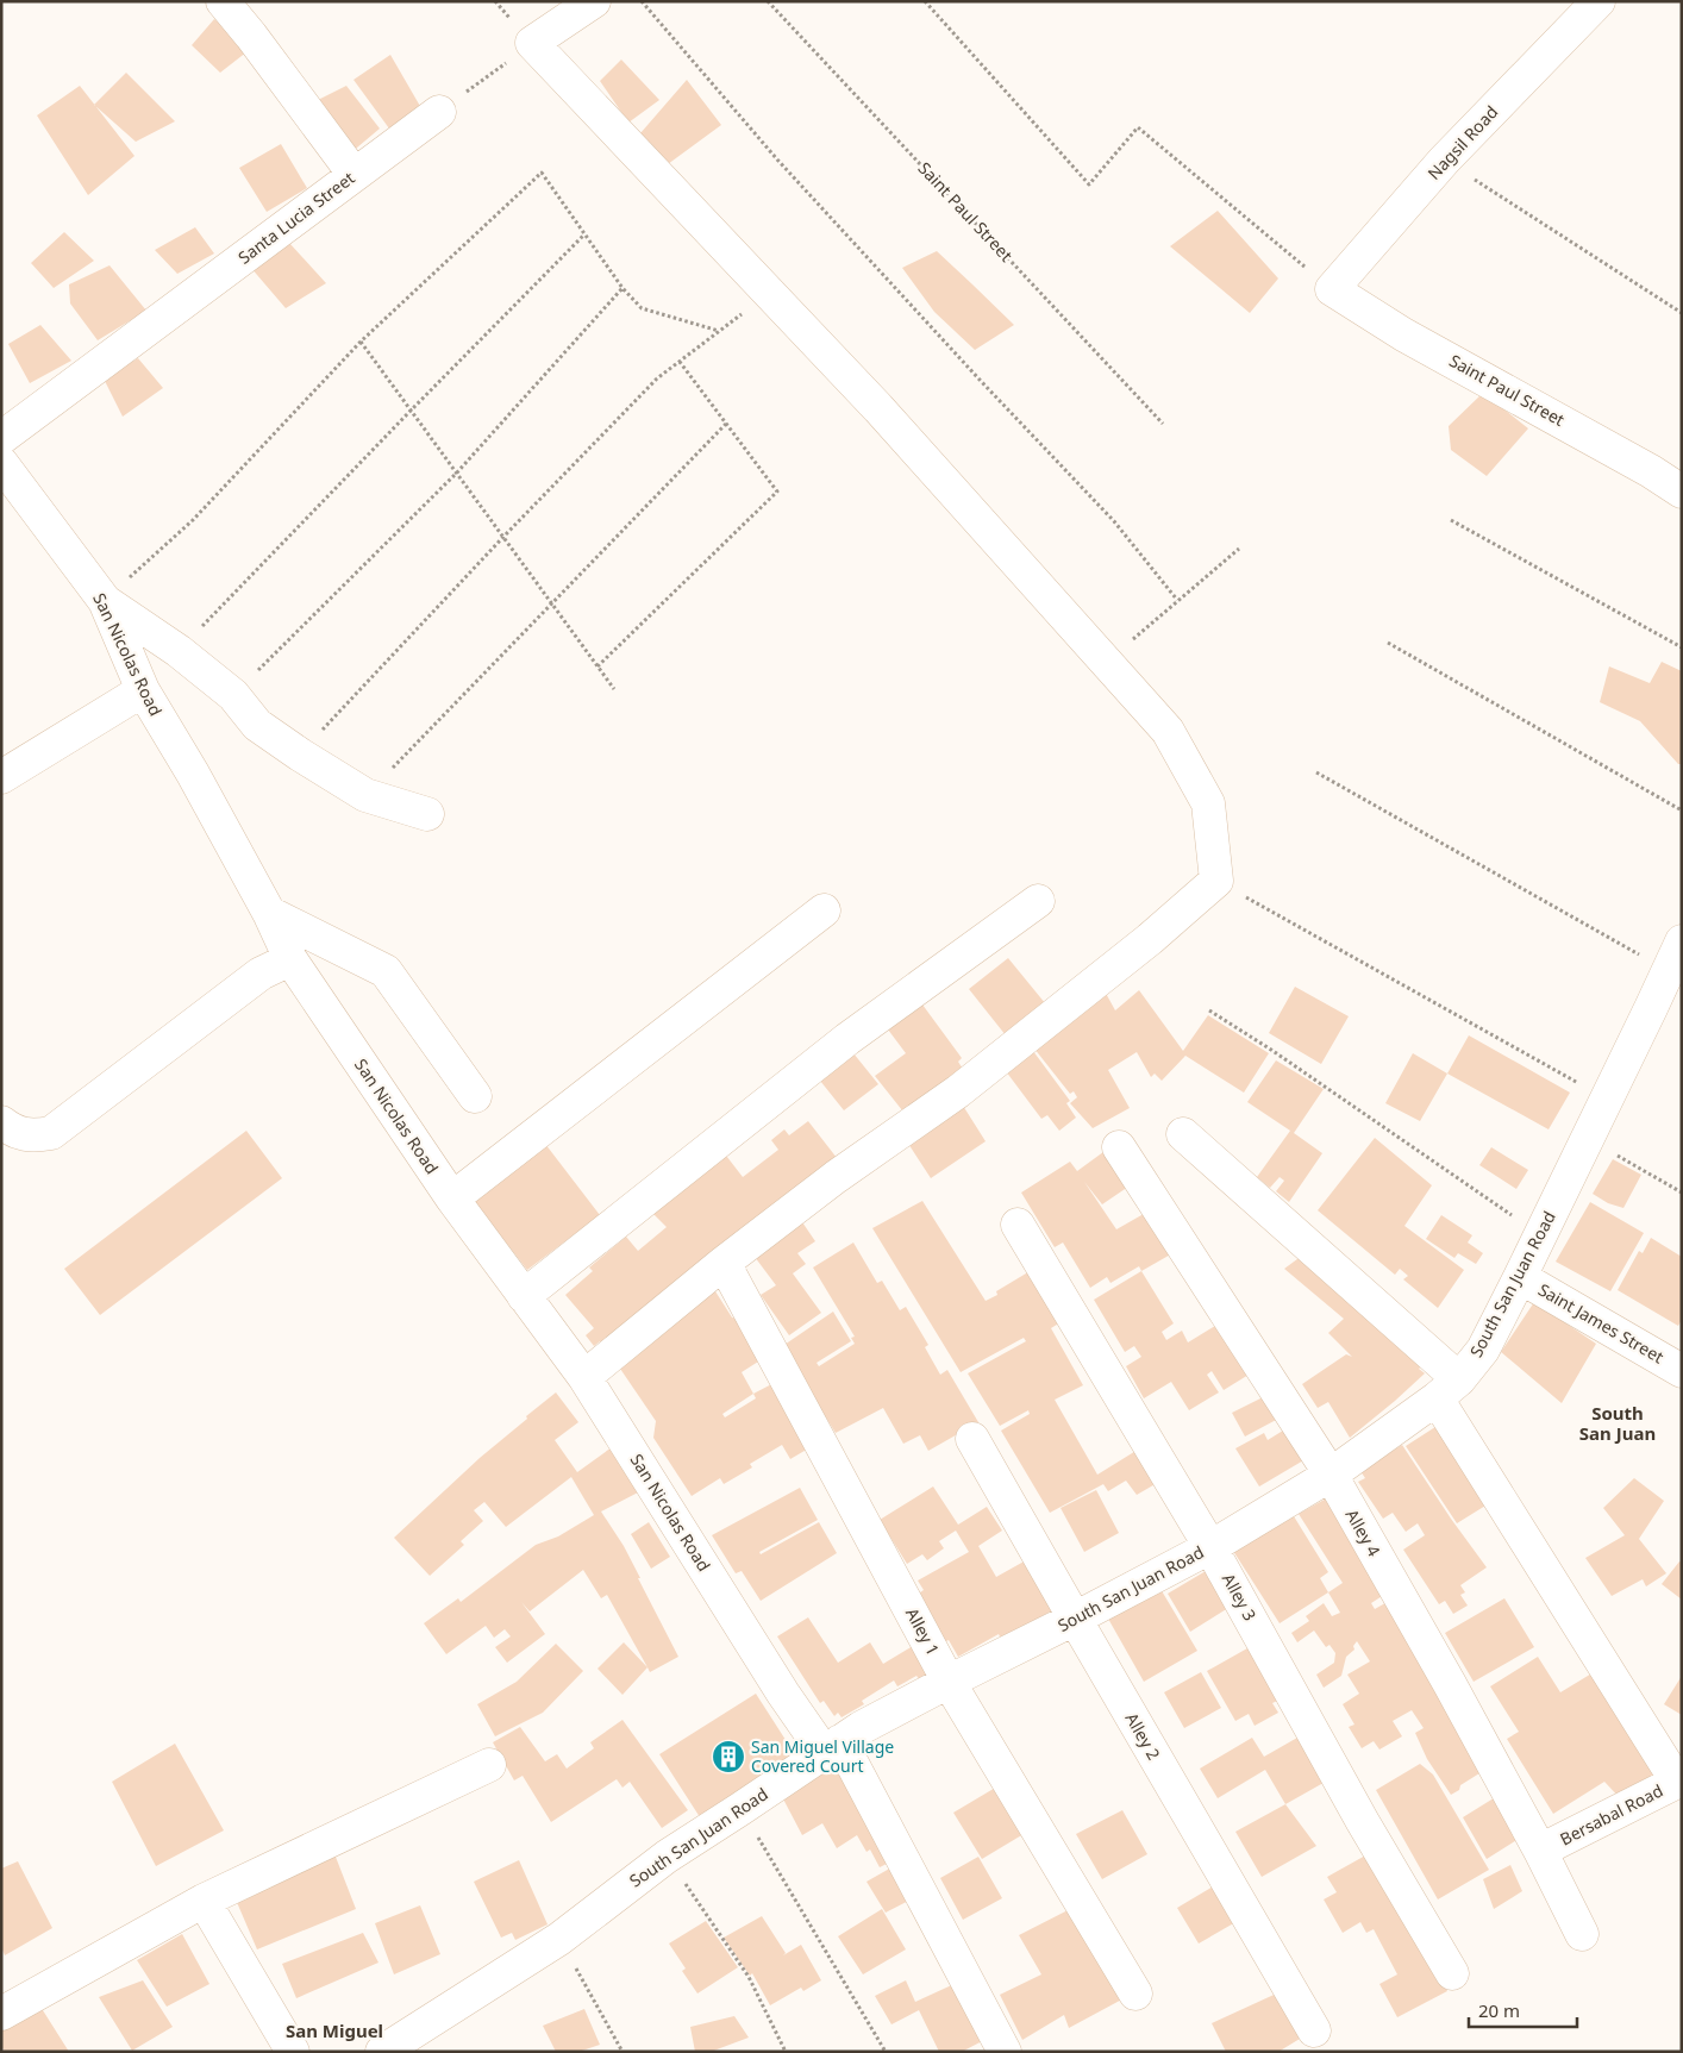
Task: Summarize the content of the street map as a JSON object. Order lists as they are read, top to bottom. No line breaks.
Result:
{"streets":{"street":["Nagsil Road","Saint Paul Street","Santa Lucia Street","San Nicolas Road","South San Juan Road","Saint James Street","Alley 4","Alley 3","Alley 1","Alley 2","Bersabal Road"]},"crossings":[["Nagsil Road","Saint Paul Street"],["San Nicolas Road","South San Juan Road"],["South San Juan Road","Saint James Street"],["South San Juan Road","Alley 4"],["South San Juan Road","Alley 3"],["South San Juan Road","Alley 1"],["South San Juan Road","Alley 2"],["Alley 4","Bersabal Road"]],"districts":["South San Juan","San Miguel"],"places":{"building":["San Miguel Village Covered Court"]},"scale_bar":"20 m"}
